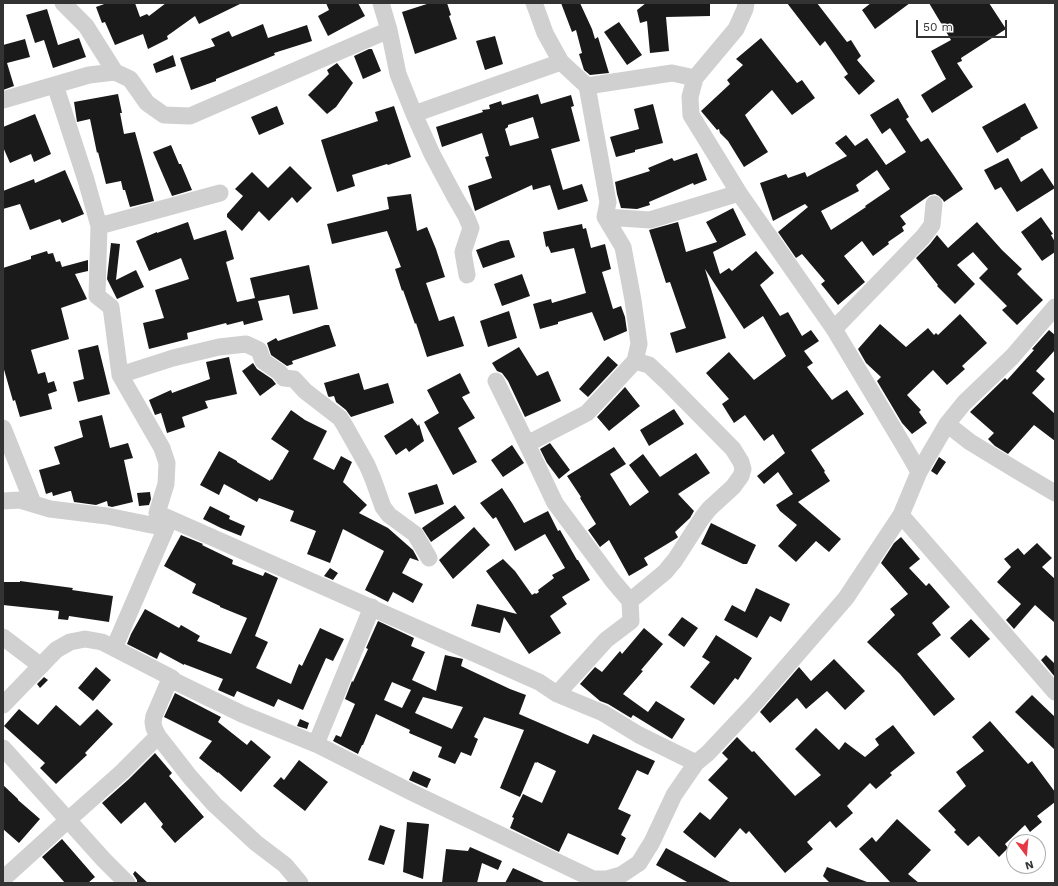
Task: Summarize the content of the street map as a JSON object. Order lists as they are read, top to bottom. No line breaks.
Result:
{"scale_bar":"50 m","north":"bottom"}
